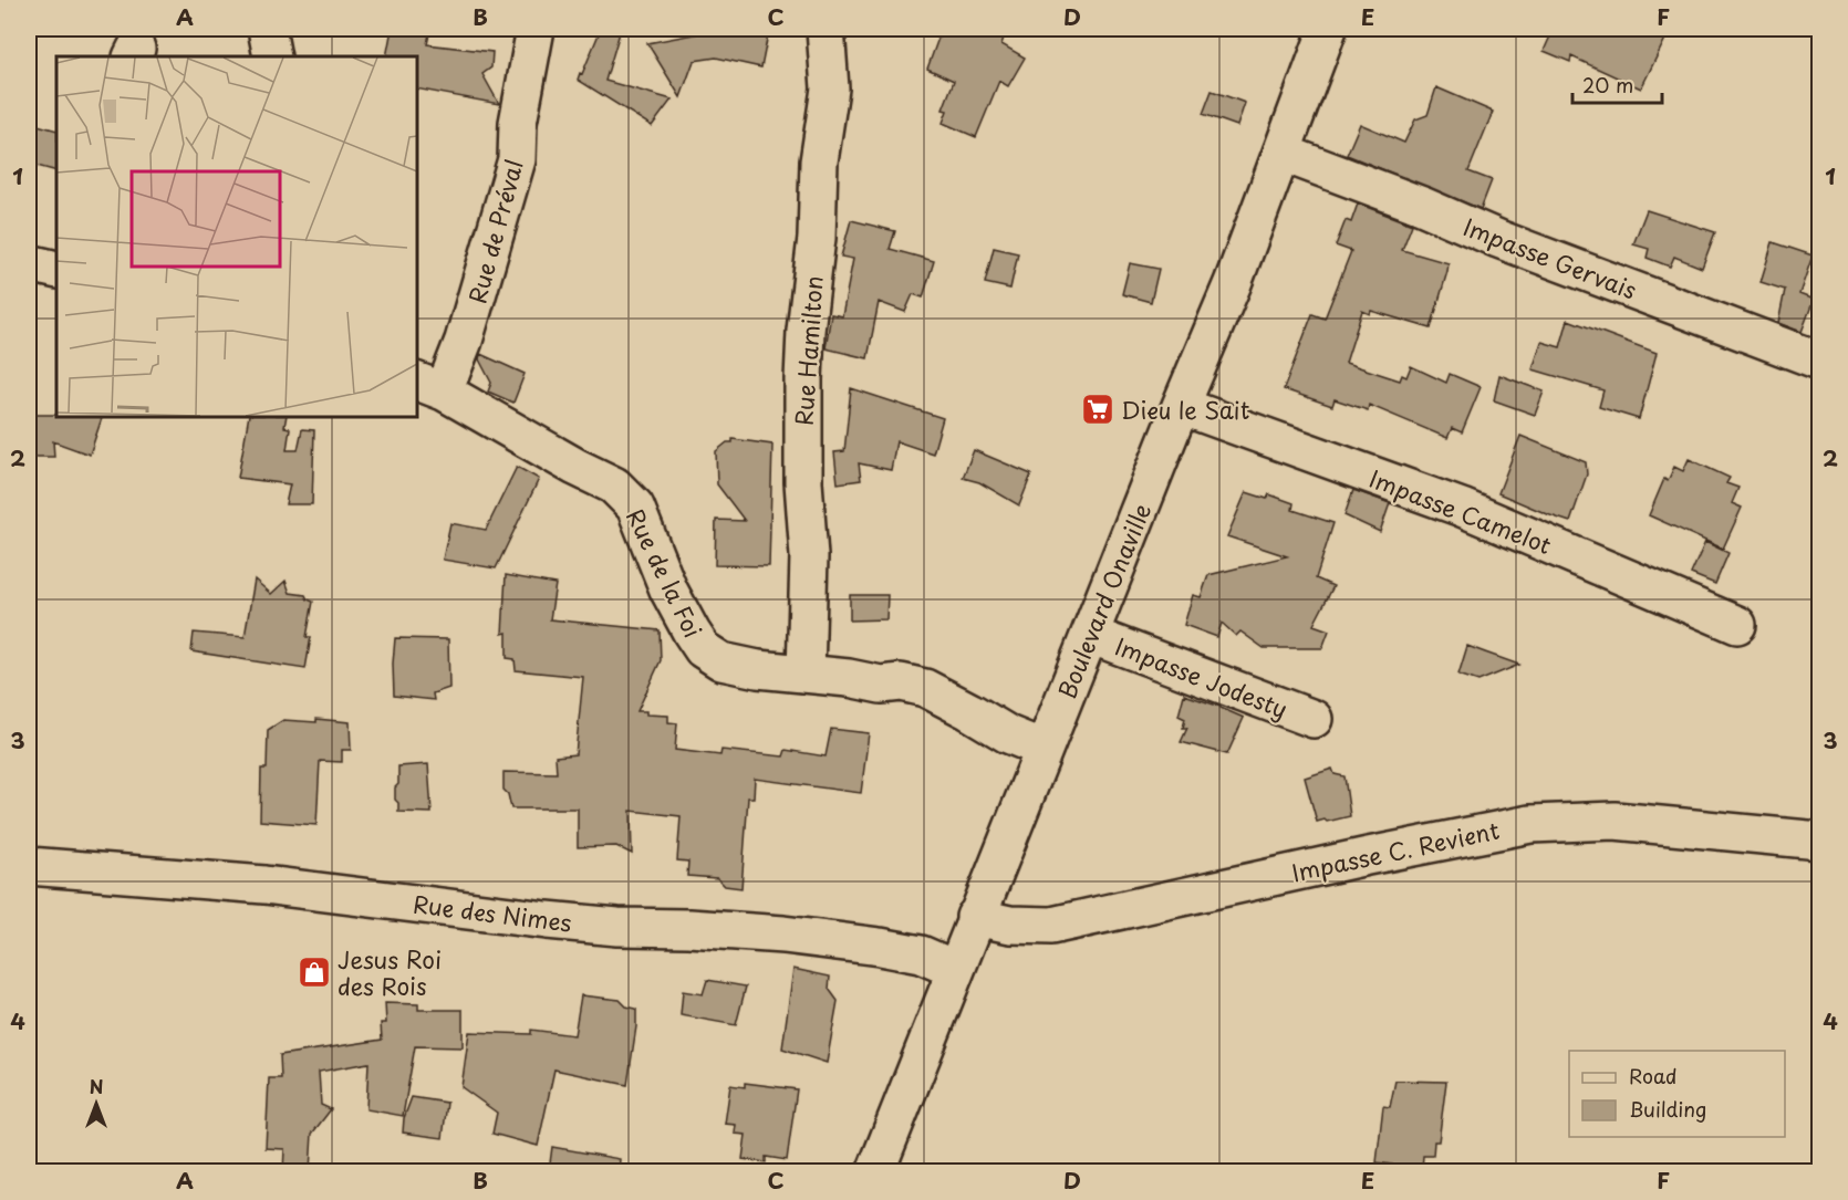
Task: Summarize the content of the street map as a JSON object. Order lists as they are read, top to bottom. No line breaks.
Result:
{"streets":{"street":["Rue de Préval","Impasse Gervais","Rue Hamilton","Impasse Camelot","Rue de la Foi","Boulevard Onaville","Impasse Jodesty","Impasse C. Revient","Rue des Nimes"]},"crossings":[["Rue de Préval","Rue de la Foi"],["Impasse Gervais","Boulevard Onaville"],["Rue Hamilton","Rue de la Foi"],["Impasse Camelot","Boulevard Onaville"],["Rue de la Foi","Boulevard Onaville"],["Boulevard Onaville","Impasse Jodesty"],["Boulevard Onaville","Impasse C. Revient"],["Boulevard Onaville","Rue des Nimes"]],"places":{"supermarket":["Dieu le Sait"],"shop":["Jesus Roi des Rois"]},"legend":["Road","Building"],"scale_bar":"20 m","north":"top","grid":{"columns":["A","B","C","D","E","F"],"rows":["1","2","3","4"]}}
